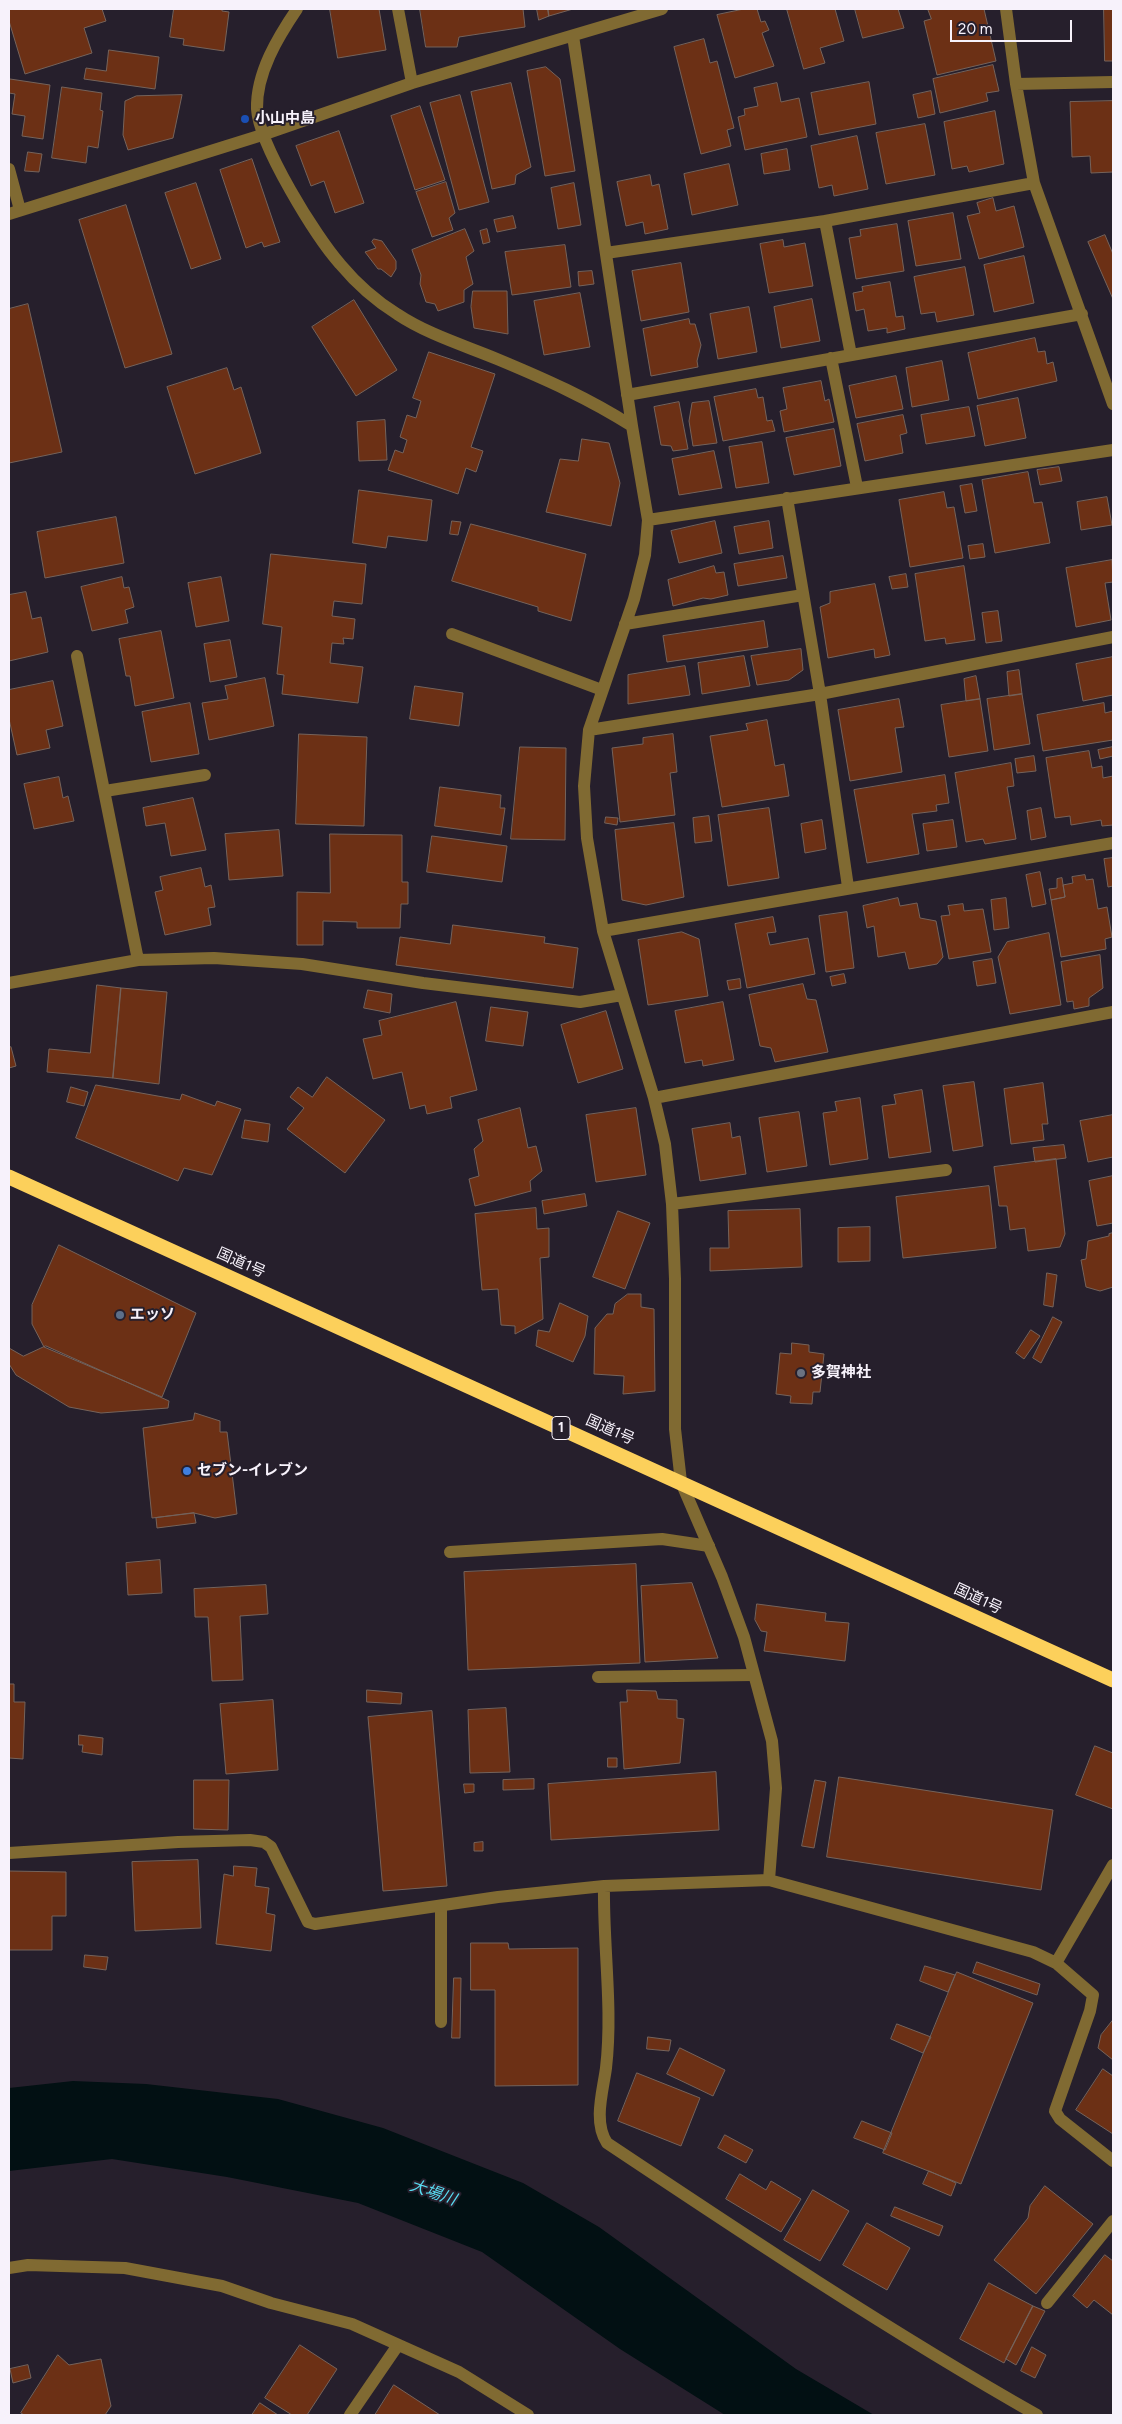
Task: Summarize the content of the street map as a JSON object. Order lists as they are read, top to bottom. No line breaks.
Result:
{"streets":{"highway":["国道1号","1"]},"water":["大場川"],"places":["小山中島","エッソ","多賀神社","セブン-イレブン"],"scale_bar":"20 m"}
